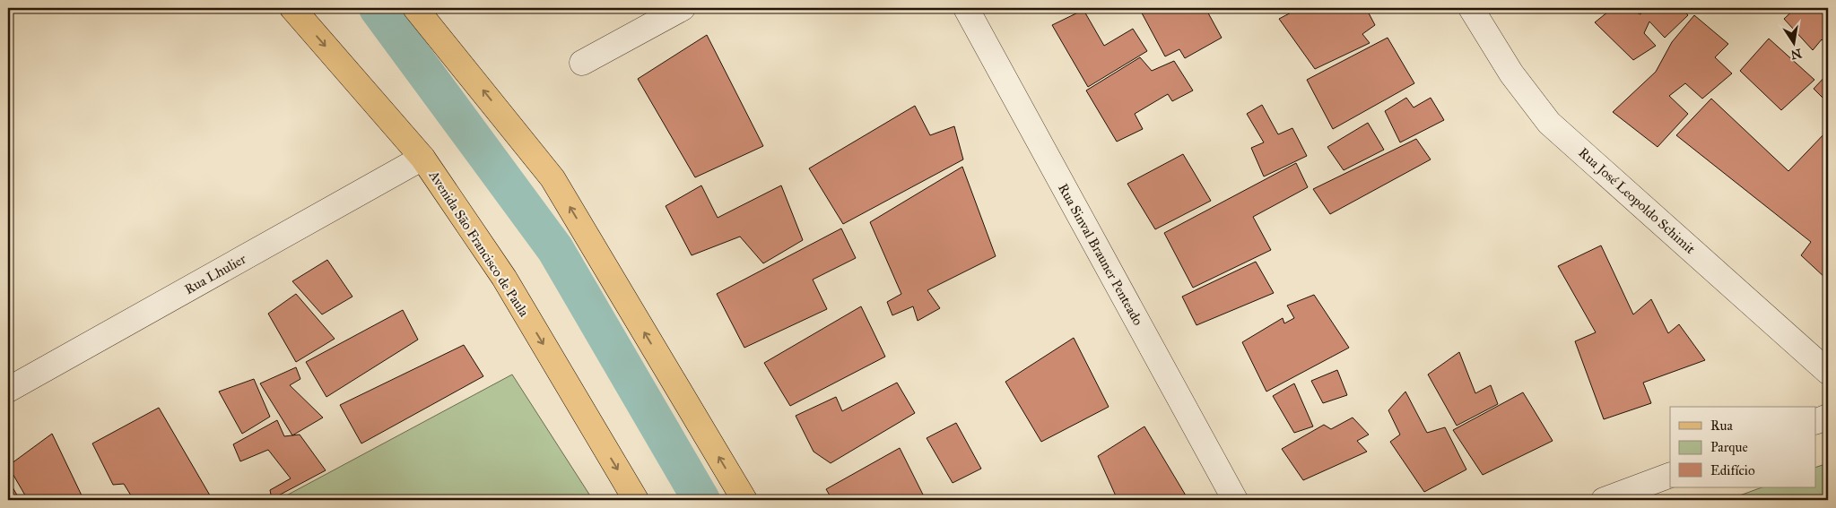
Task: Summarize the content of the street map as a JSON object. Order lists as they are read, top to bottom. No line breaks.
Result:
{"streets":{"main road":["Avenida São Francisco de Paula"],"street":["Rua José Leopoldo Schimit","Rua Sinval Brauner Penteado","Rua Lhulier"]},"crossings":[["Avenida São Francisco de Paula","Rua Lhulier"]],"legend":["Rua","Parque","Edifício"],"north":"bottom"}
